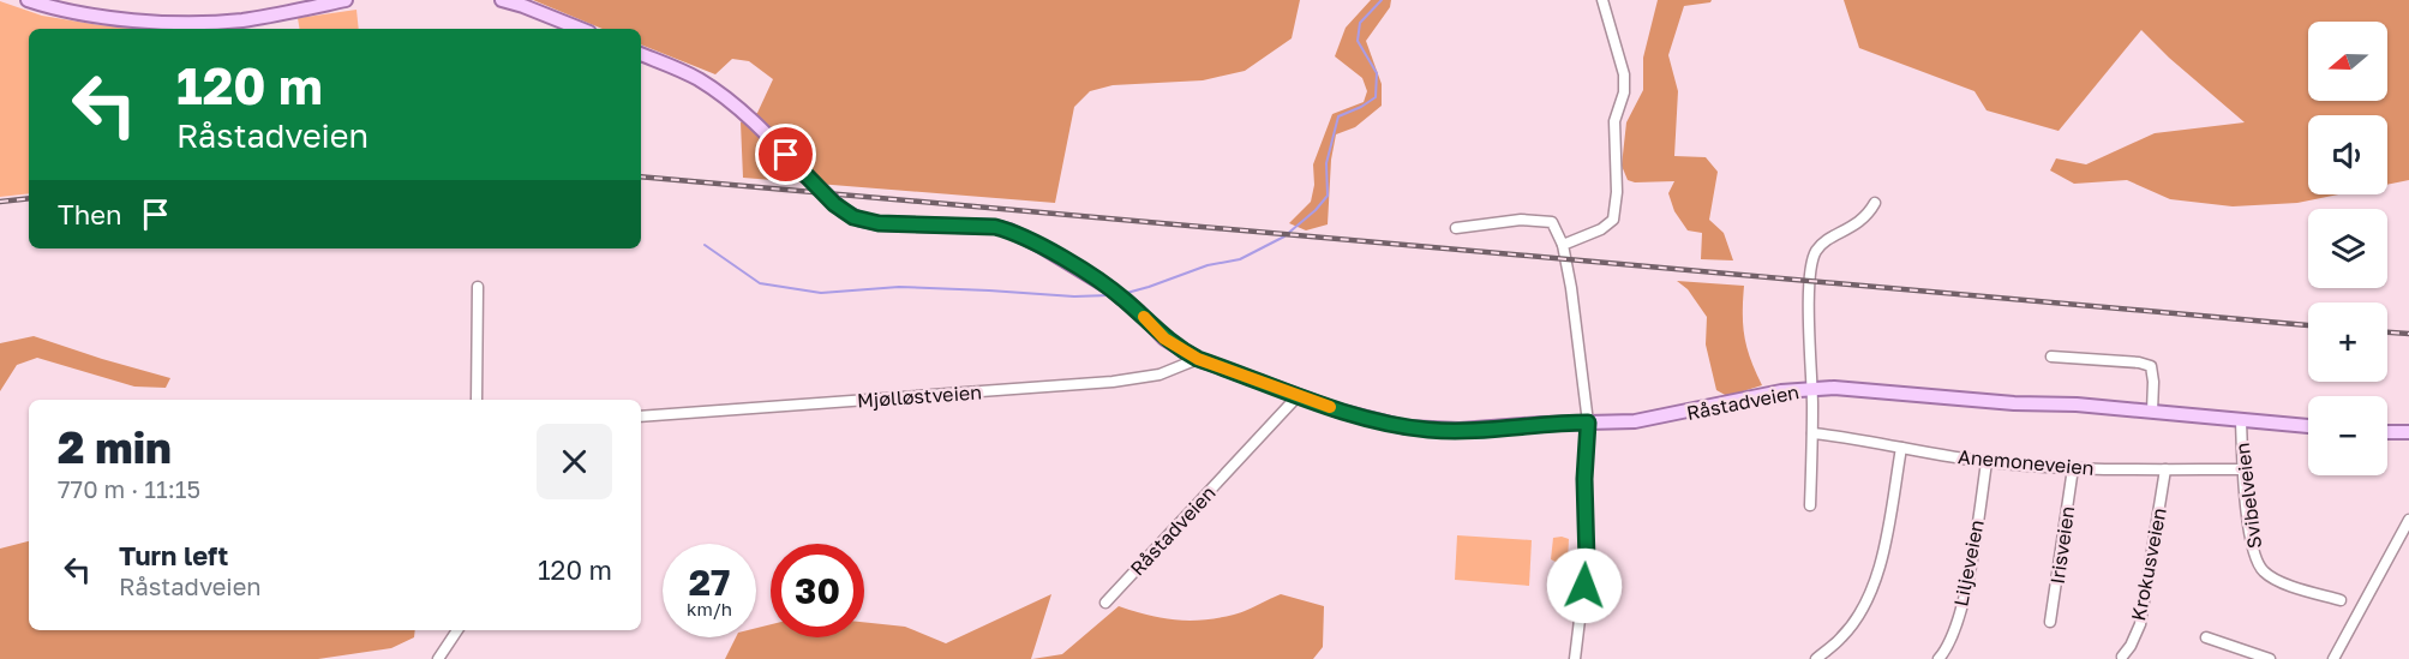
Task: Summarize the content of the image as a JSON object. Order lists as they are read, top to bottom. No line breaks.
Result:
{"streets":{"main road":["Råstadveien"],"street":["Mjølløstveien","Anemoneveien","Svibelveien","Irisveien","Liljeveien","Krokusveien"]},"crossings":[["Mjølløstveien","Råstadveien"],["Råstadveien","Svibelveien"],["Anemoneveien","Svibelveien"],["Anemoneveien","Irisveien"],["Anemoneveien","Liljeveien"],["Anemoneveien","Krokusveien"]],"north":"left","page":{"map_buttons":["+","−"],"turn":["120 m","Råstadveien"],"then":"Then","heading":["2 min","770 m · 11:15"],"list":[{"name":"Turn left","note":"Råstadveien","value":"120 m"}],"speed":"27 km/h","limit":"30"}}
